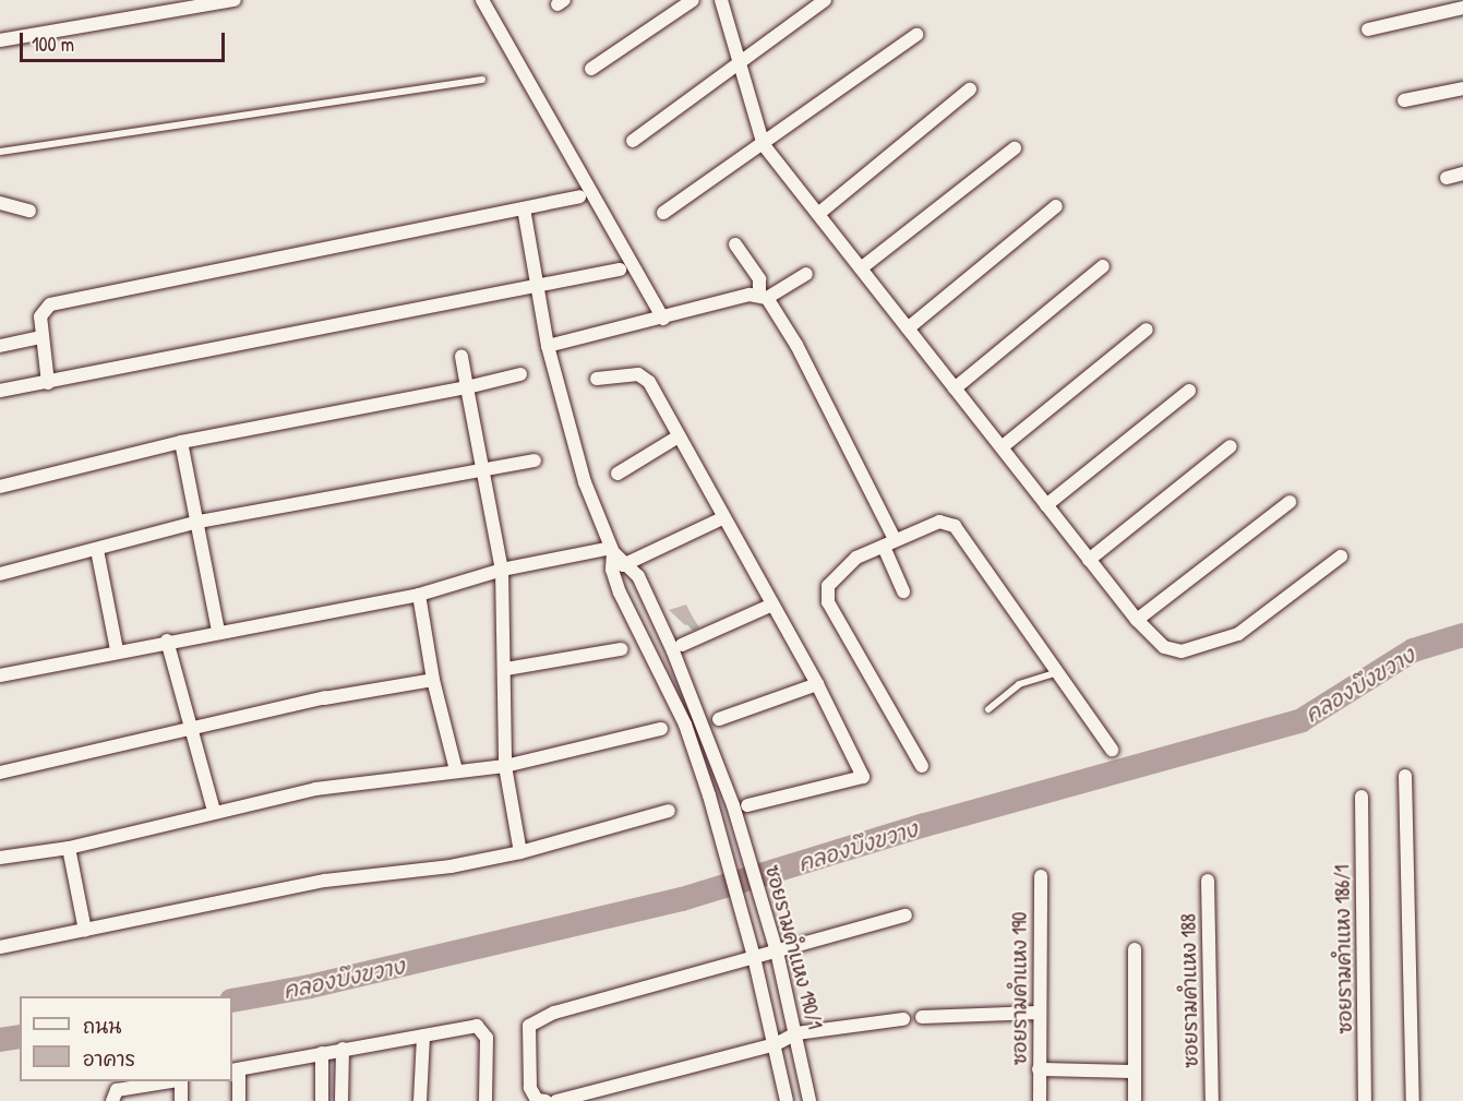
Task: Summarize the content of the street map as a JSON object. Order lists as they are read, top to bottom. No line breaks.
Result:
{"streets":{"street":["ซอยรามคำแหง 190/1","ซอยรามคำแหง 186/1","ซอยรามคำแหง 190","ซอยรามคำแหง 188"]},"water":["คลองบึงขวาง"],"legend":["ถนน","อาคาร"],"scale_bar":"100 m"}
